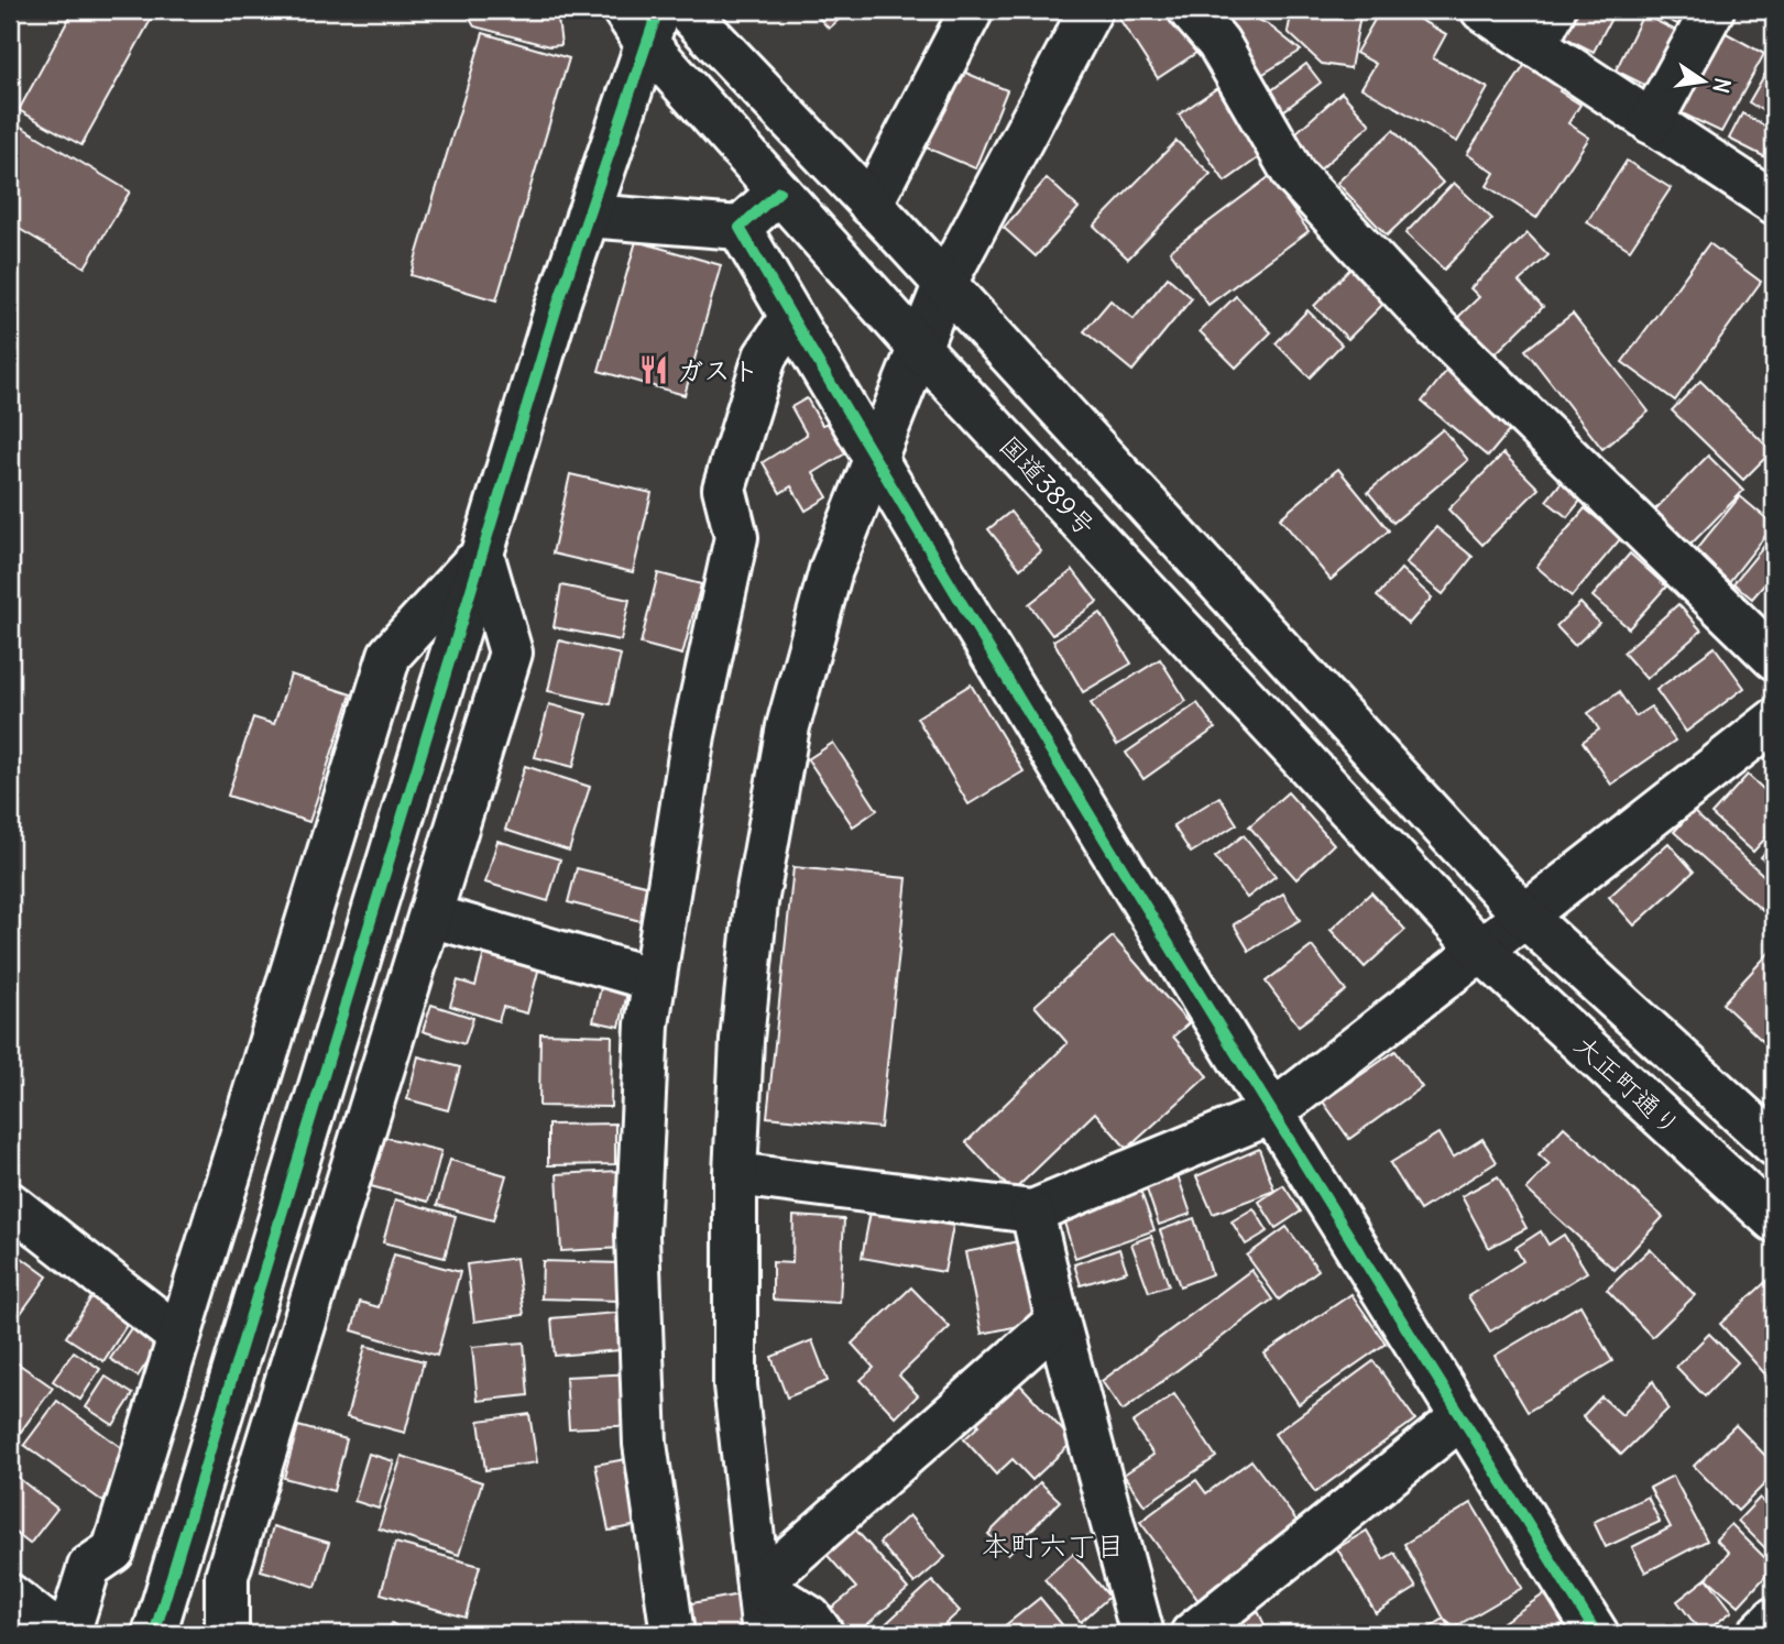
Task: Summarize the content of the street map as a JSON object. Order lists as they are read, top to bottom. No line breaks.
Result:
{"streets":{"main road":["国道389号","大正町通り"]},"crossings":[["国道389号","大正町通り"]],"districts":["本町六丁目"],"places":{"restaurant":["ガスト"]},"north":"right"}
